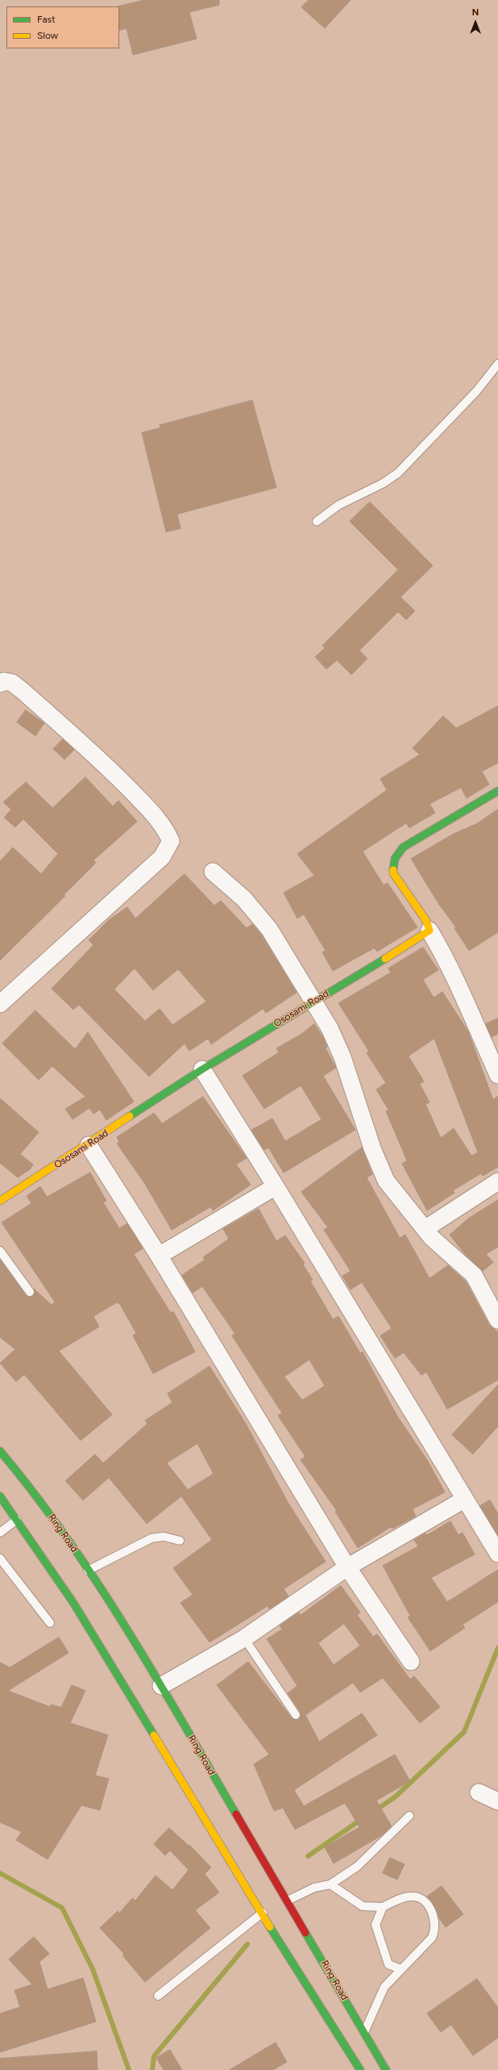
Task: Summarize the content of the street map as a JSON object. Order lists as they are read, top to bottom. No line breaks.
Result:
{"streets":{"main road":["Ososami Road","Ring Road"]},"legend":["Fast","Slow"],"north":"top"}
